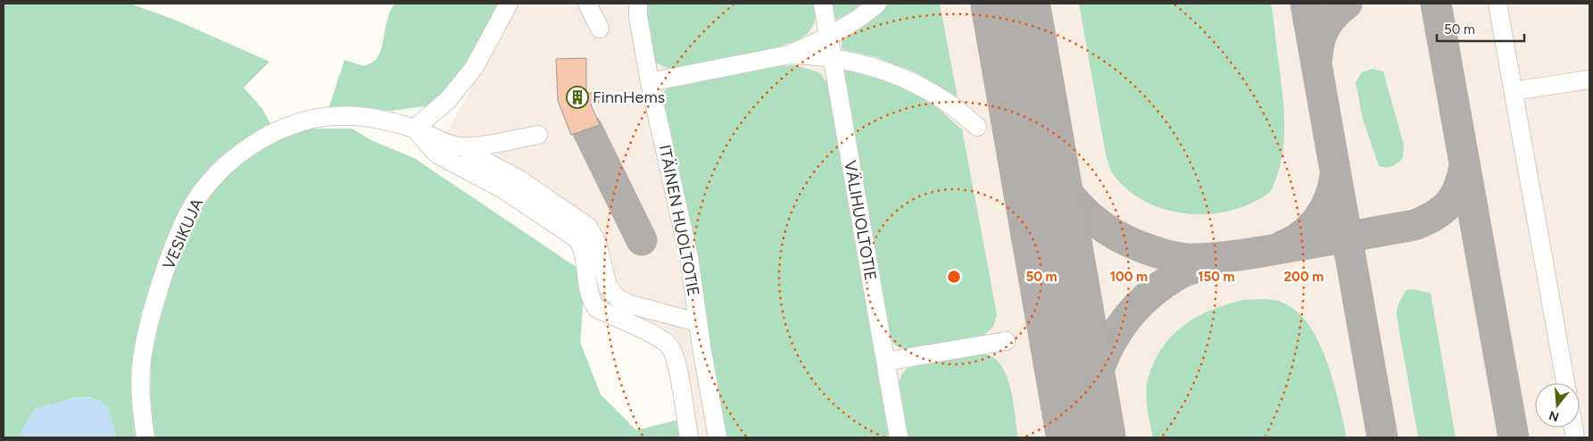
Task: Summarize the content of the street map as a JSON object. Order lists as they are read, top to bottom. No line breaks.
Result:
{"streets":{"lane":["ITÄINEN HUOLTOTIE","VÄLIHUOLTOTIE","VESIKUJA"]},"places":{"building":["FinnHems"]},"scale_bar":"50 m","north":"bottom","rings":["50 m","100 m","150 m","200 m"]}
